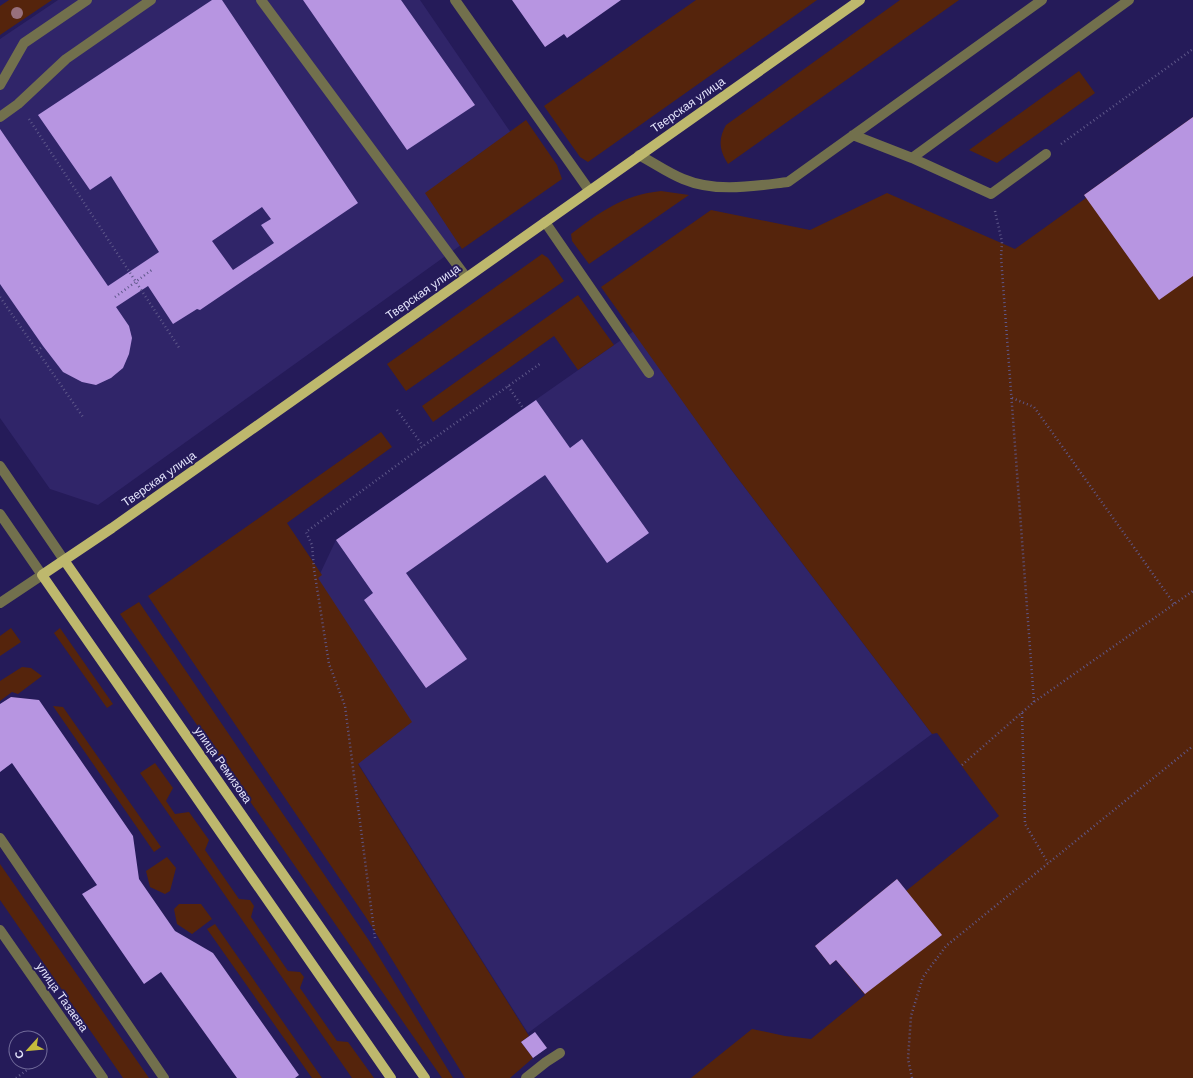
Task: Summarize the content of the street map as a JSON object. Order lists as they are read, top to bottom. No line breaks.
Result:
{"streets":{"main road":["Тверская улица","улица Ремизова"],"street":["улица Тазаева"]},"crossings":[["Тверская улица","улица Ремизова"]],"north":"bottom left"}
